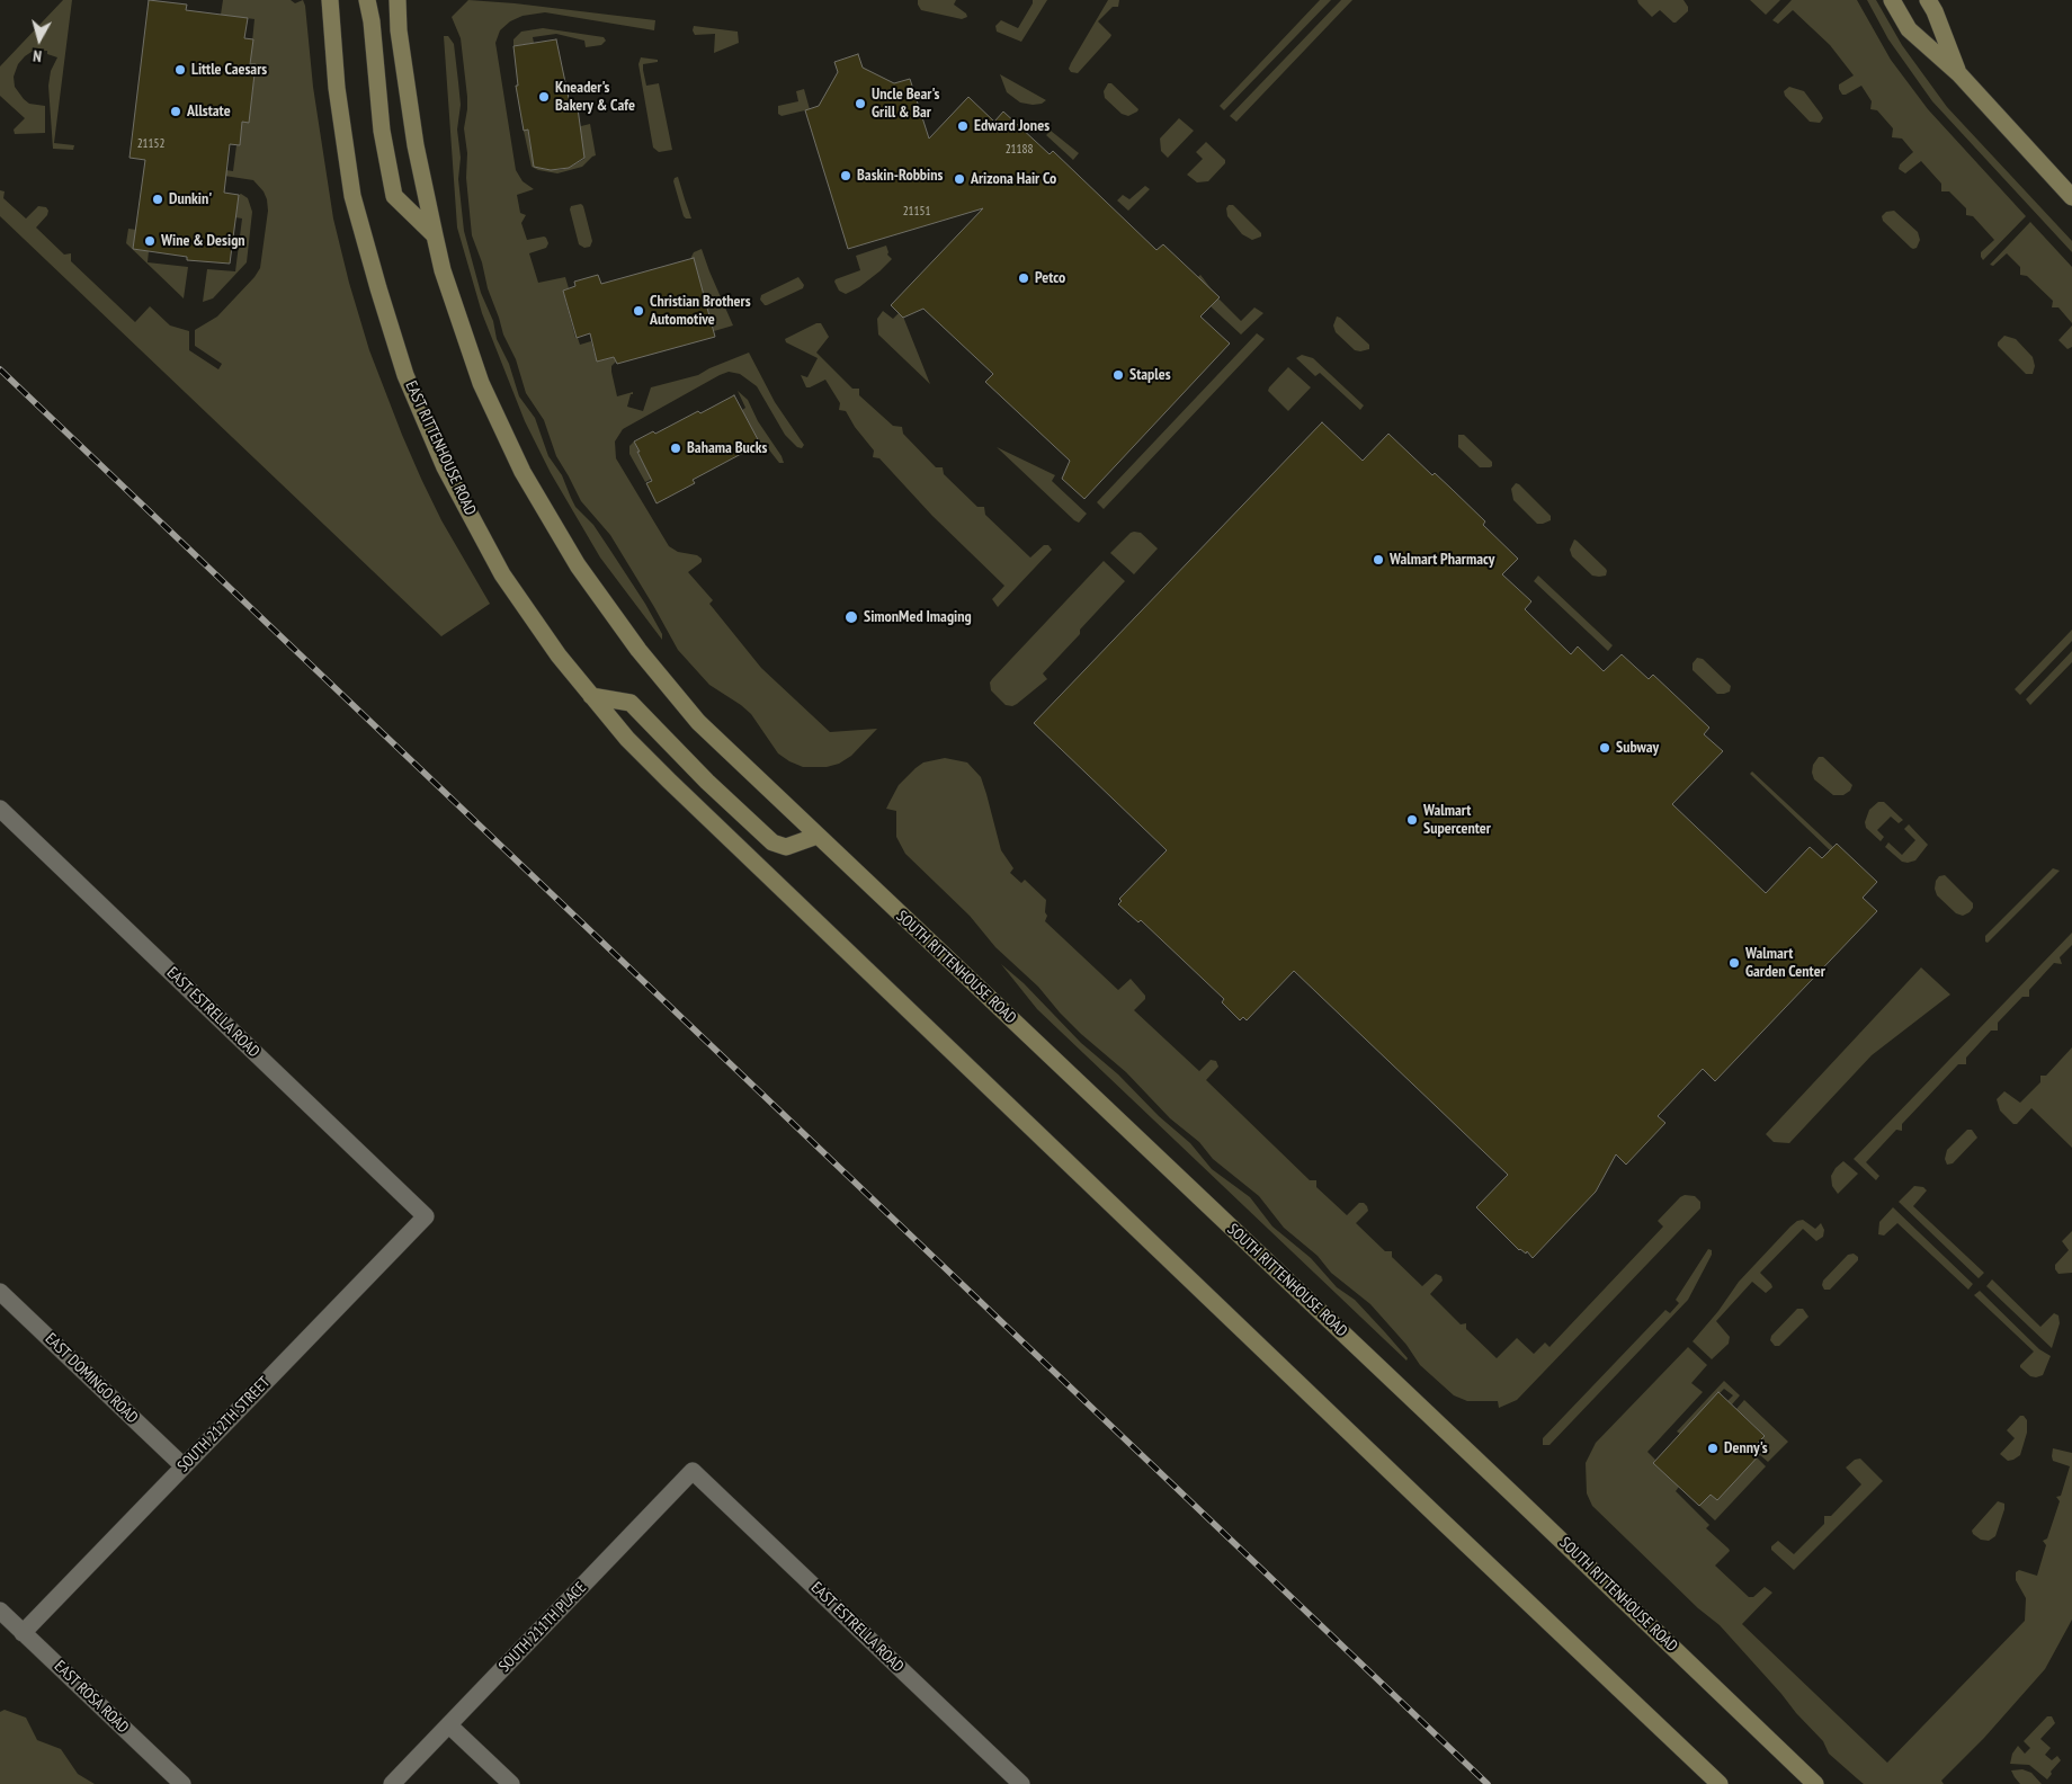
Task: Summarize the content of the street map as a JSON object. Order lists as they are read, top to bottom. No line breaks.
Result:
{"streets":{"main road":["EAST RITTENHOUSE ROAD","SOUTH RITTENHOUSE ROAD"],"street":["EAST ESTRELLA ROAD","EAST DOMINGO ROAD","SOUTH 212TH STREET","SOUTH 211TH PLACE","EAST ROSA ROAD"]},"crossings":[["EAST ESTRELLA ROAD","SOUTH 212TH STREET"],["EAST ESTRELLA ROAD","SOUTH 211TH PLACE"],["EAST DOMINGO ROAD","SOUTH 212TH STREET"],["SOUTH 212TH STREET","EAST ROSA ROAD"]],"places":["Little Caesars","Kneader's Bakery & Cafe","Uncle Bear's Grill & Bar","Allstate","Edward Jones","Baskin-Robbins","Arizona Hair Co","Dunkin'","Wine & Design","Petco","Christian Brothers Automotive","Staples","Bahama Bucks","Walmart Pharmacy","SimonMed Imaging","Subway","Walmart Supercenter","Walmart Garden Center","Denny's"],"house_numbers":["21152","21188","21151"],"north":"bottom"}
